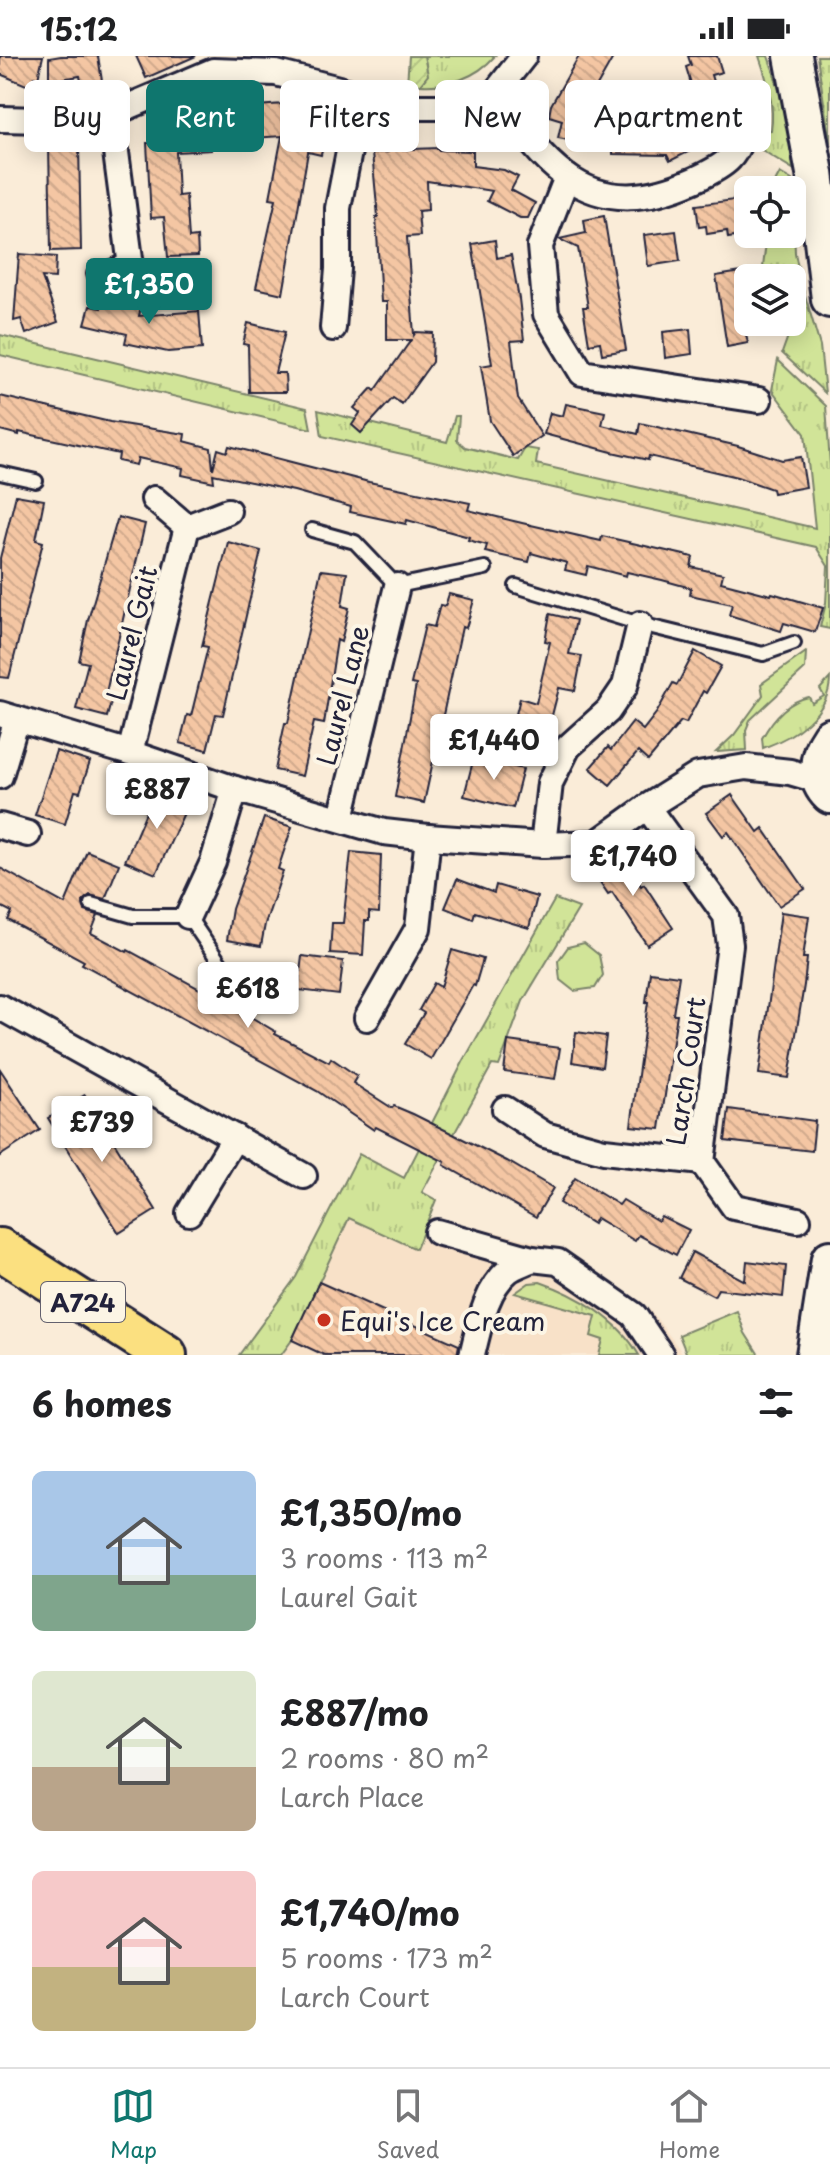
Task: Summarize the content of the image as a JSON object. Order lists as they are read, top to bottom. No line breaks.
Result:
{"streets":{"main road":["A724"],"street":["Laurel Gait","Laurel Lane","Larch Court"]},"places":["Equi's Ice Cream"],"page":{"status":"15:12","chip":["Buy","Rent","Filters","New","Apartment"],"price":["£1,350","£1,440","£887","£1,740","£618","£739"],"heading":"6 homes","list":[{"name":"£1,350/mo","note":"3 rooms · 113 m² · Laurel Gait"},{"name":"£887/mo","note":"2 rooms · 80 m² · Larch Place"},{"name":"£1,740/mo","note":"5 rooms · 173 m² · Larch Court"}],"tabs":["Map","Saved","Home"]}}
